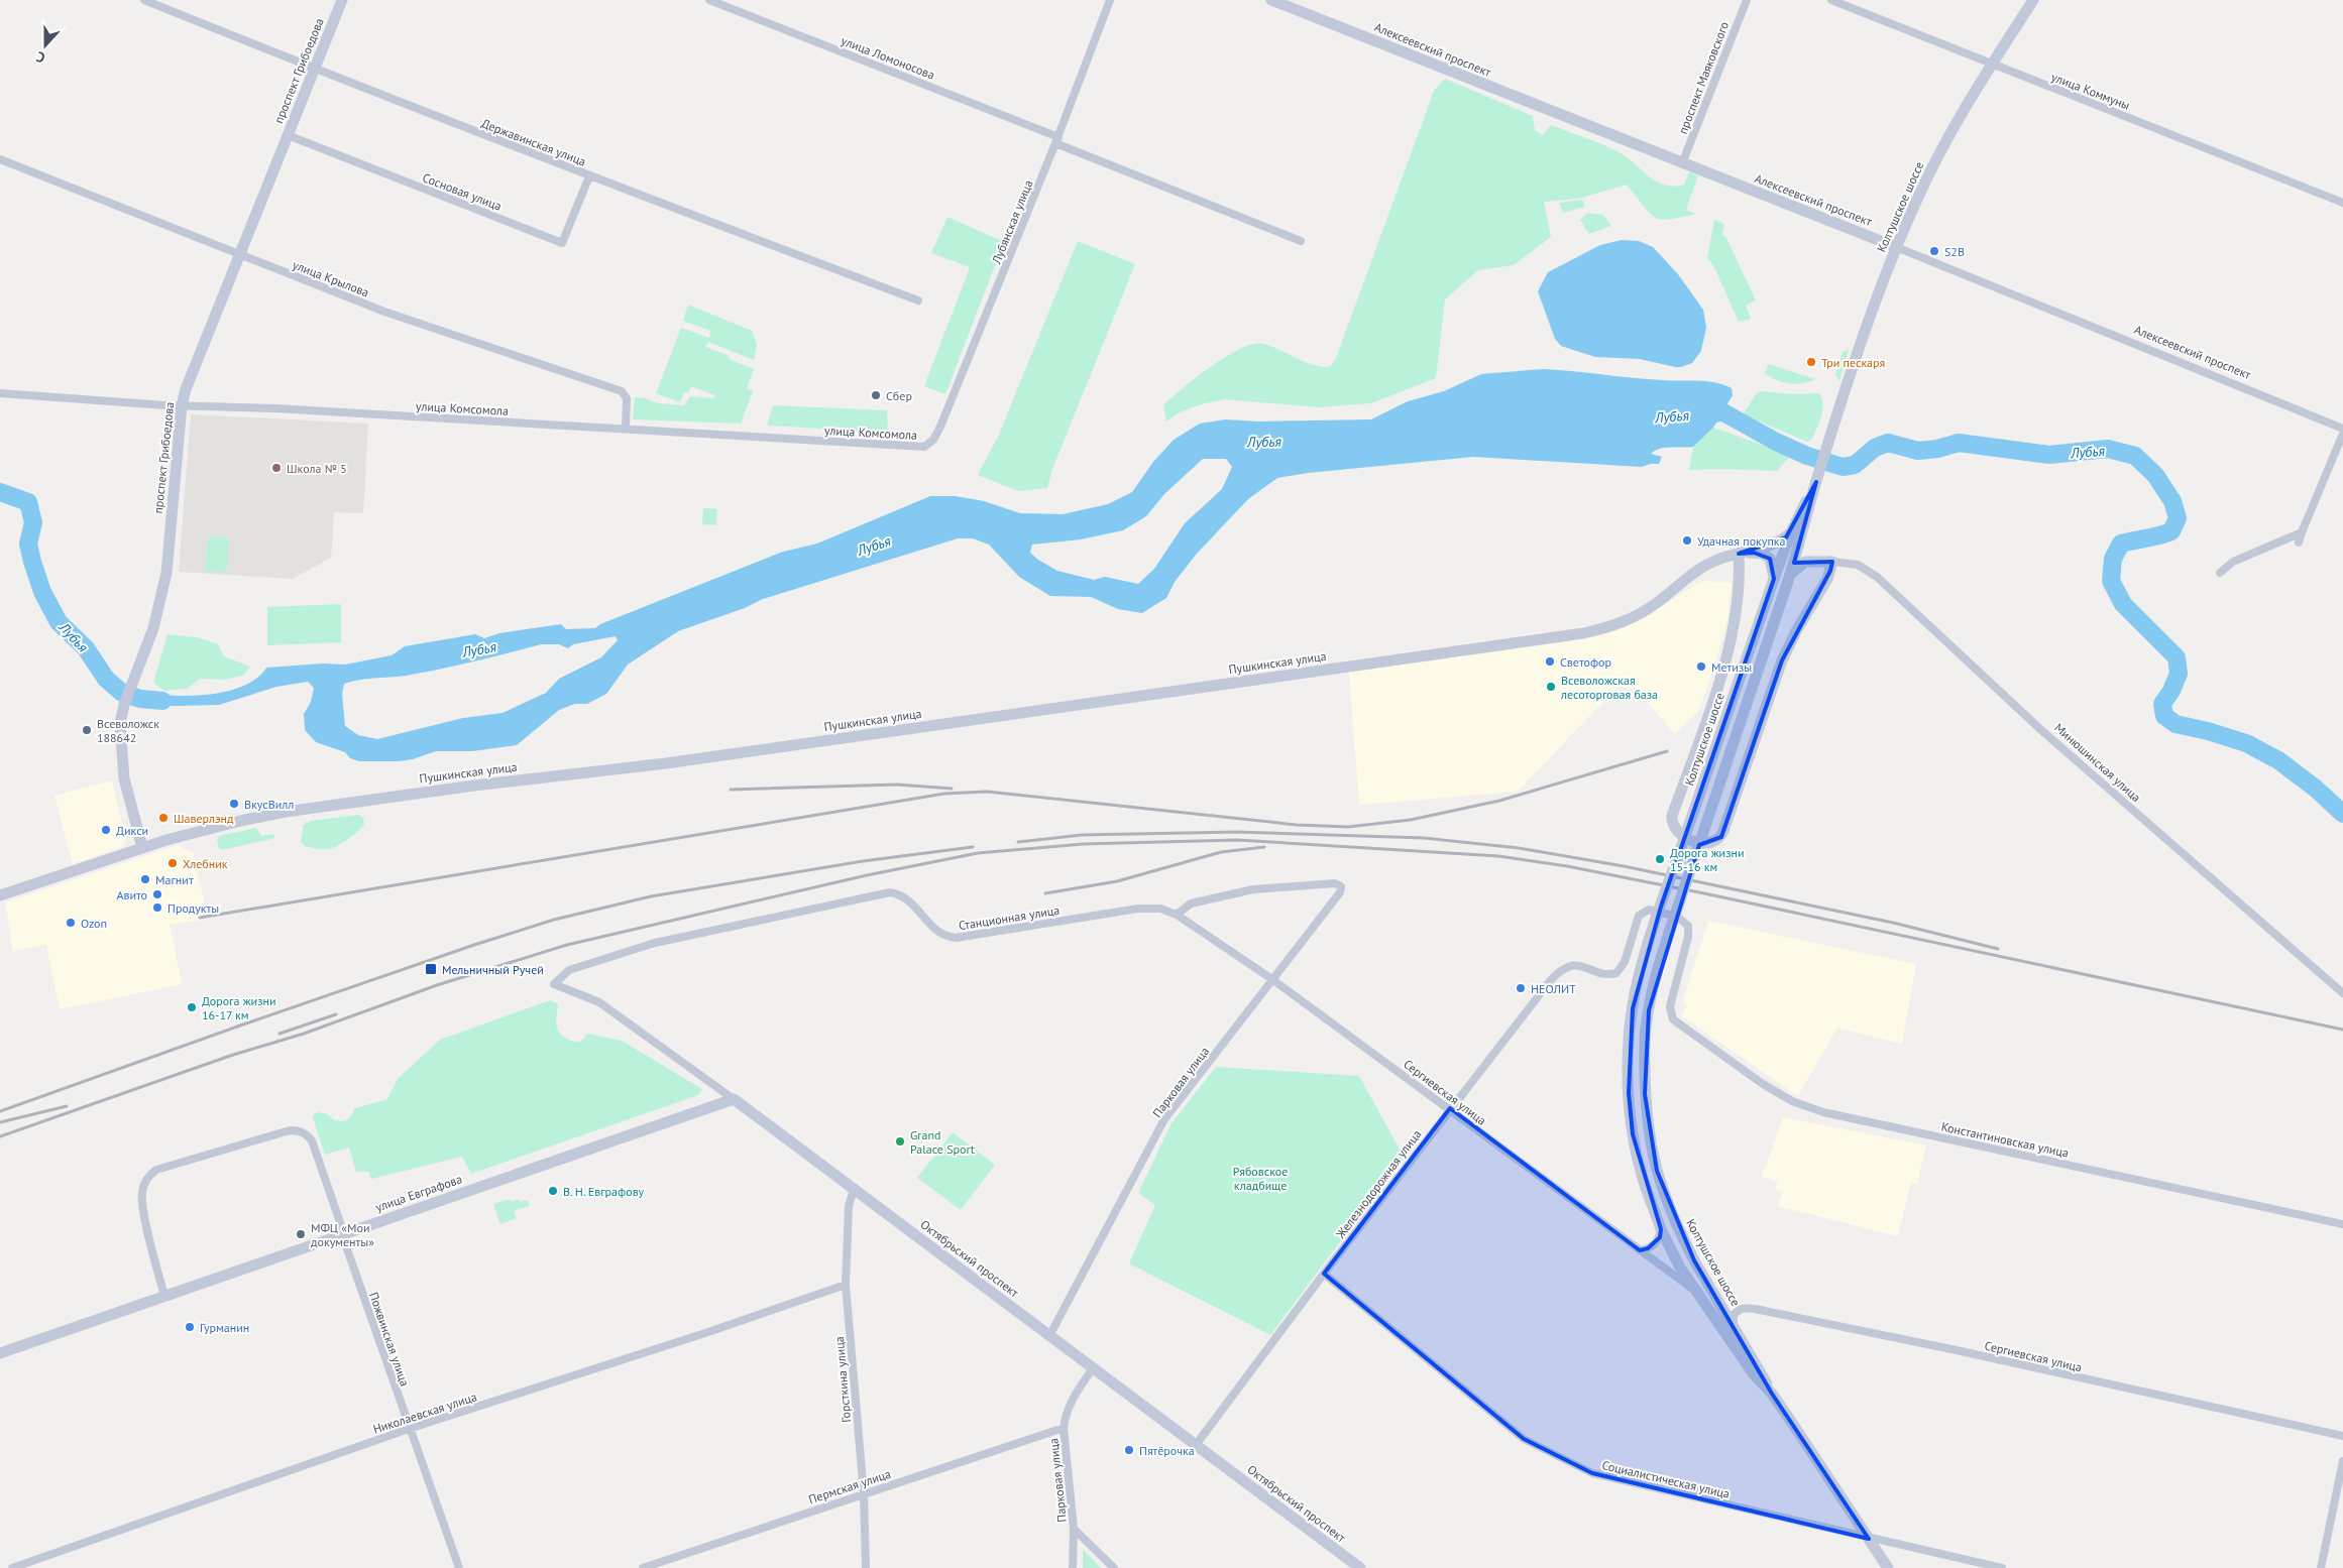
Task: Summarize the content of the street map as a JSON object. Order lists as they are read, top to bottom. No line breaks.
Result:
{"streets":{"street":["Алексеевский проспект","улица Ломоносова","проспект Грибоедова","проспект Маяковского","улица Коммуны","Державинская улица","Сосновая улица","Колтушское шоссе","Лубянская улица","улица Крылова","улица Комсомола","Пушкинская улица","Минюшинская улица","Станционная улица","Парковая улица","Сергиевская улица","Константиновская улица","Железнодорожная улица","улица Евграфова","Октябрьский проспект","Пожвинская улица","Горсткина улица","Николаевская улица","Социалистическая улица","Пермская улица"]},"crossings":[["Алексеевский проспект","проспект Маяковского"],["Алексеевский проспект","Колтушское шоссе"],["улица Ломоносова","Лубянская улица"],["проспект Грибоедова","Державинская улица"],["проспект Грибоедова","Сосновая улица"],["проспект Грибоедова","улица Крылова"],["проспект Грибоедова","улица Комсомола"],["проспект Грибоедова","Пушкинская улица"],["улица Коммуны","Колтушское шоссе"],["Державинская улица","Сосновая улица"],["Колтушское шоссе","Пушкинская улица"],["Колтушское шоссе","Минюшинская улица"],["Колтушское шоссе","Сергиевская улица"],["Колтушское шоссе","Социалистическая улица"],["Лубянская улица","улица Комсомола"],["улица Крылова","улица Комсомола"],["Пушкинская улица","Минюшинская улица"],["Станционная улица","Парковая улица"],["Станционная улица","Сергиевская улица"],["Станционная улица","Октябрьский проспект"],["Парковая улица","Сергиевская улица"],["Парковая улица","Октябрьский проспект"],["Парковая улица","Пермская улица"],["Сергиевская улица","Железнодорожная улица"],["Константиновская улица","Железнодорожная улица"],["Железнодорожная улица","Октябрьский проспект"],["Железнодорожная улица","Социалистическая улица"],["улица Евграфова","Октябрьский проспект"],["улица Евграфова","Пожвинская улица"],["Октябрьский проспект","Горсткина улица"],["Пожвинская улица","Николаевская улица"],["Горсткина улица","Николаевская улица"],["Горсткина улица","Пермская улица"]],"water":["Лубья"],"parks":["Рябовское кладбище"],"places":{"other":["S2B","Три пескаря","Сбер","Школа № 5","Удачная покупка","Светофор","Метизы","Всеволожская лесоторговая база","Всеволожск 188642","ВкусВилл","Шаверлэнд","Дикси","Дорога жизни 15-16 км","Хлебник","Магнит","Авито","Продукты","Ozon","НЕОЛИТ","Дорога жизни 16-17 км","Grand Palace Sport","В. Н. Евграфову","МФЦ «Мои документы»","Гурманин","Пятёрочка"],"transit":["Мельничный Ручей"]},"north":"bottom"}
